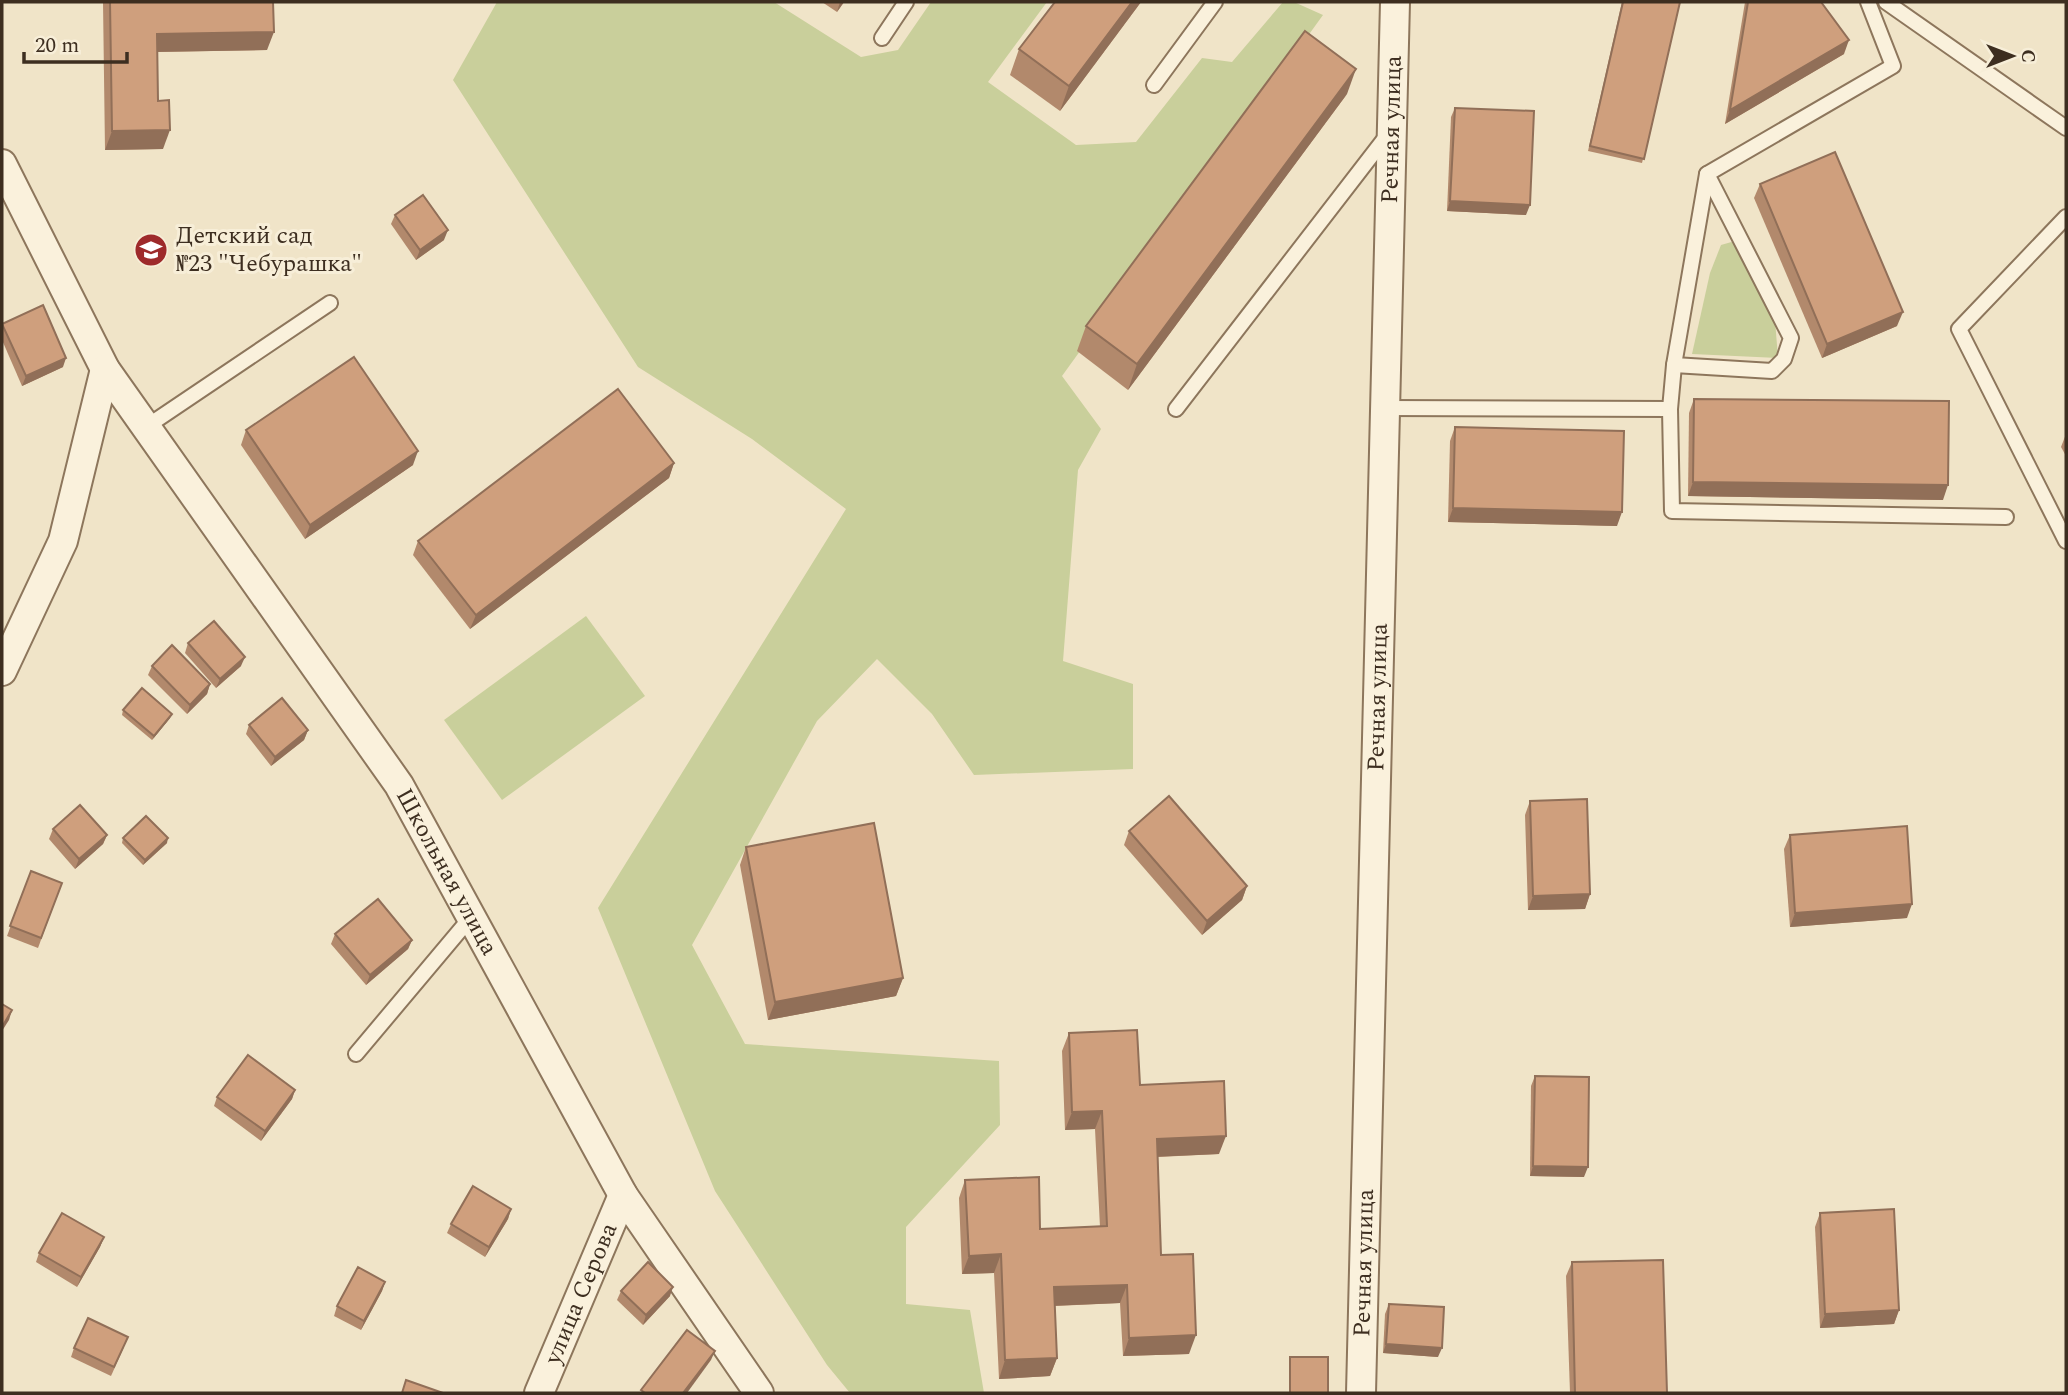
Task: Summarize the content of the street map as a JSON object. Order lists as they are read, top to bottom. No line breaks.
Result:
{"streets":{"street":["Речная улица","Школьная улица","улица Серова"]},"crossings":[["Школьная улица","улица Серова"]],"places":{"school or university":["Детский сад №23 \"Чебурашка\""]},"scale_bar":"20 m","north":"right"}
